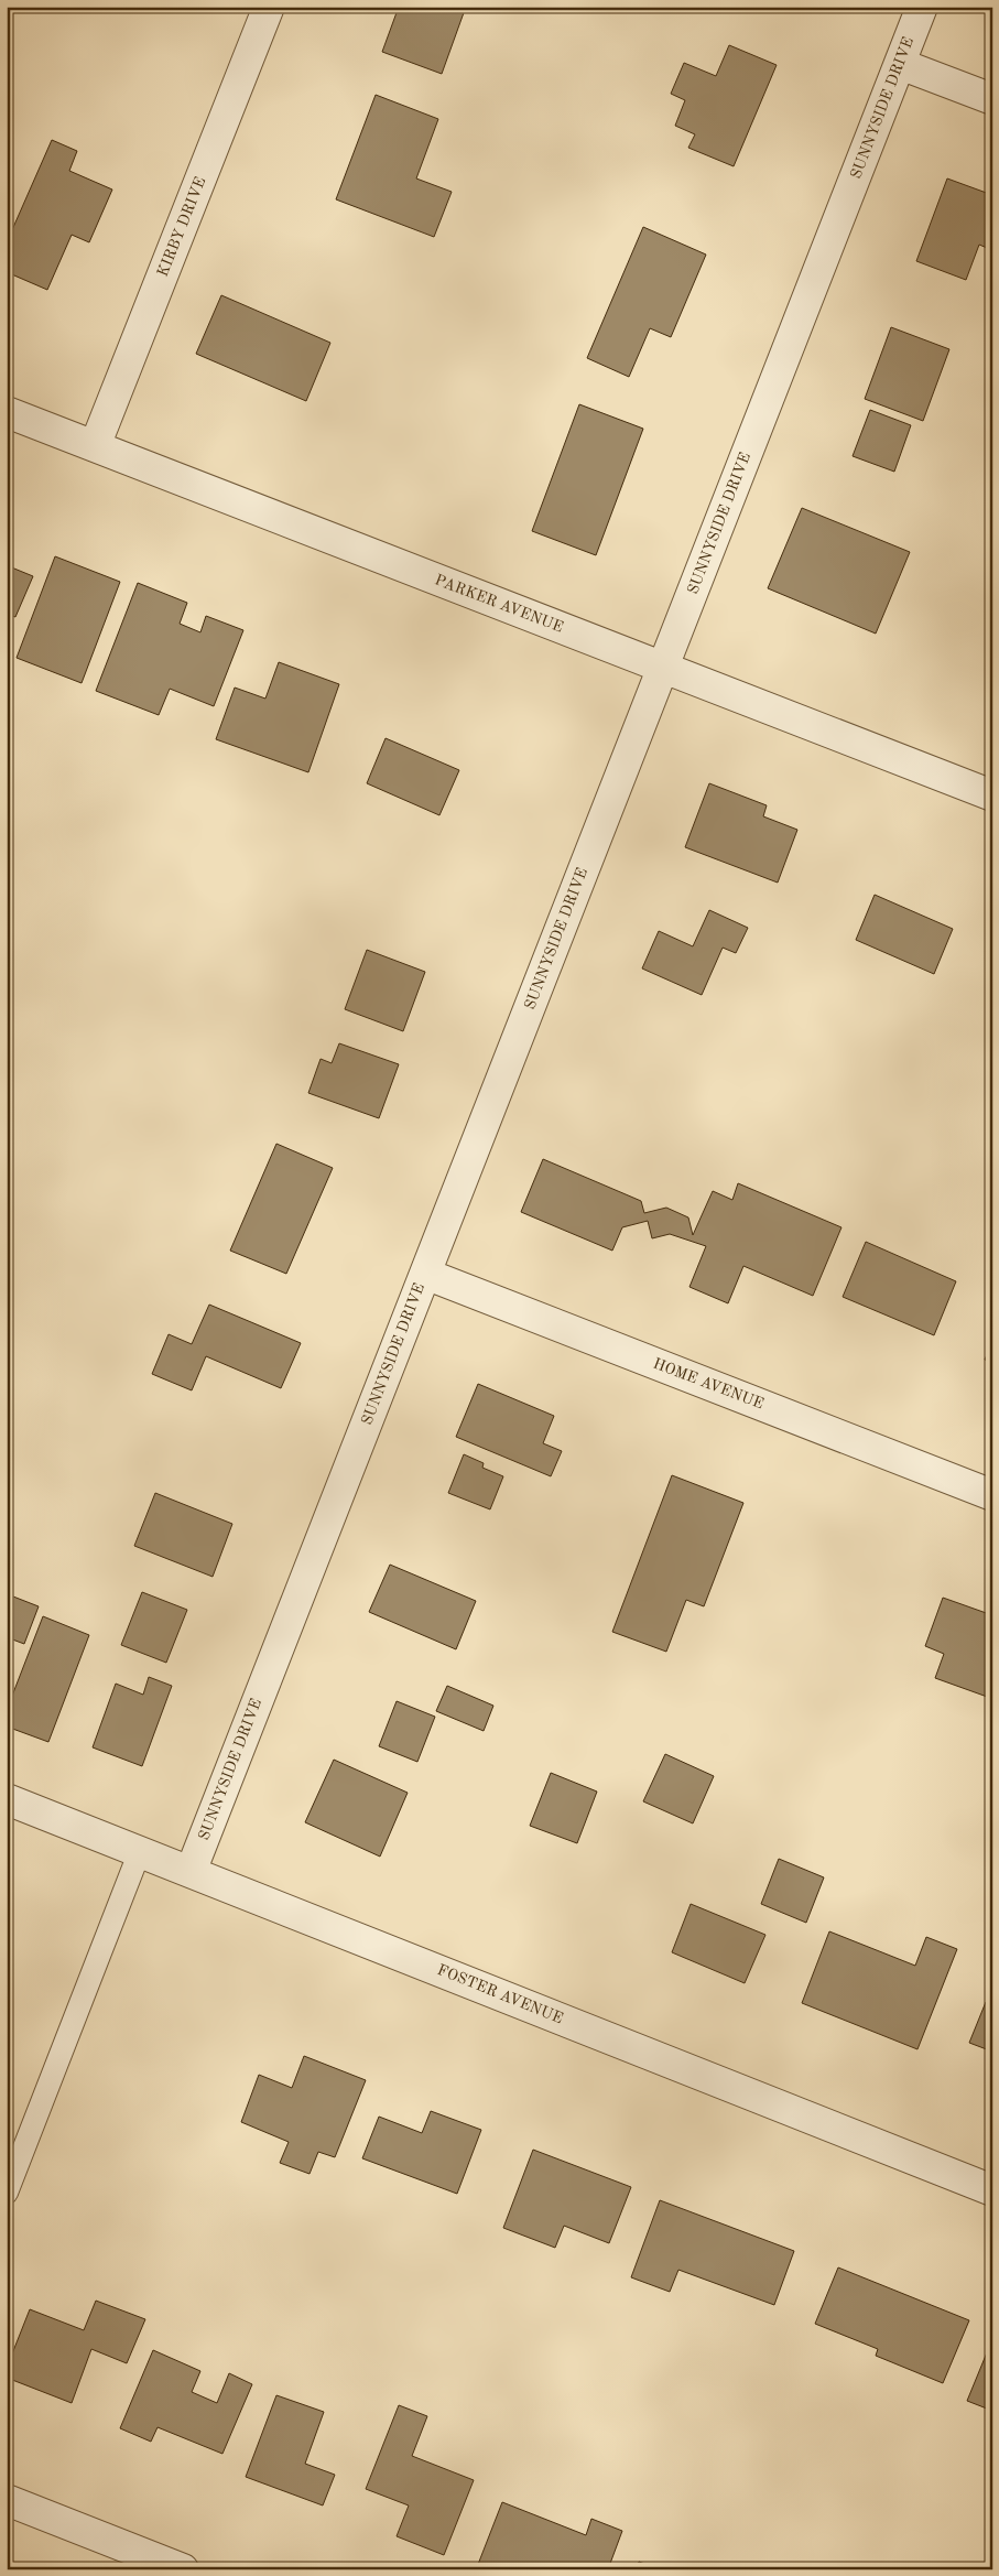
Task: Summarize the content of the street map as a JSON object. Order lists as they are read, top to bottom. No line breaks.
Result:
{"streets":{"street":["SUNNYSIDE DRIVE","KIRBY DRIVE","PARKER AVENUE","HOME AVENUE","FOSTER AVENUE"]},"crossings":[["SUNNYSIDE DRIVE","PARKER AVENUE"],["SUNNYSIDE DRIVE","HOME AVENUE"],["SUNNYSIDE DRIVE","FOSTER AVENUE"],["KIRBY DRIVE","PARKER AVENUE"]]}
